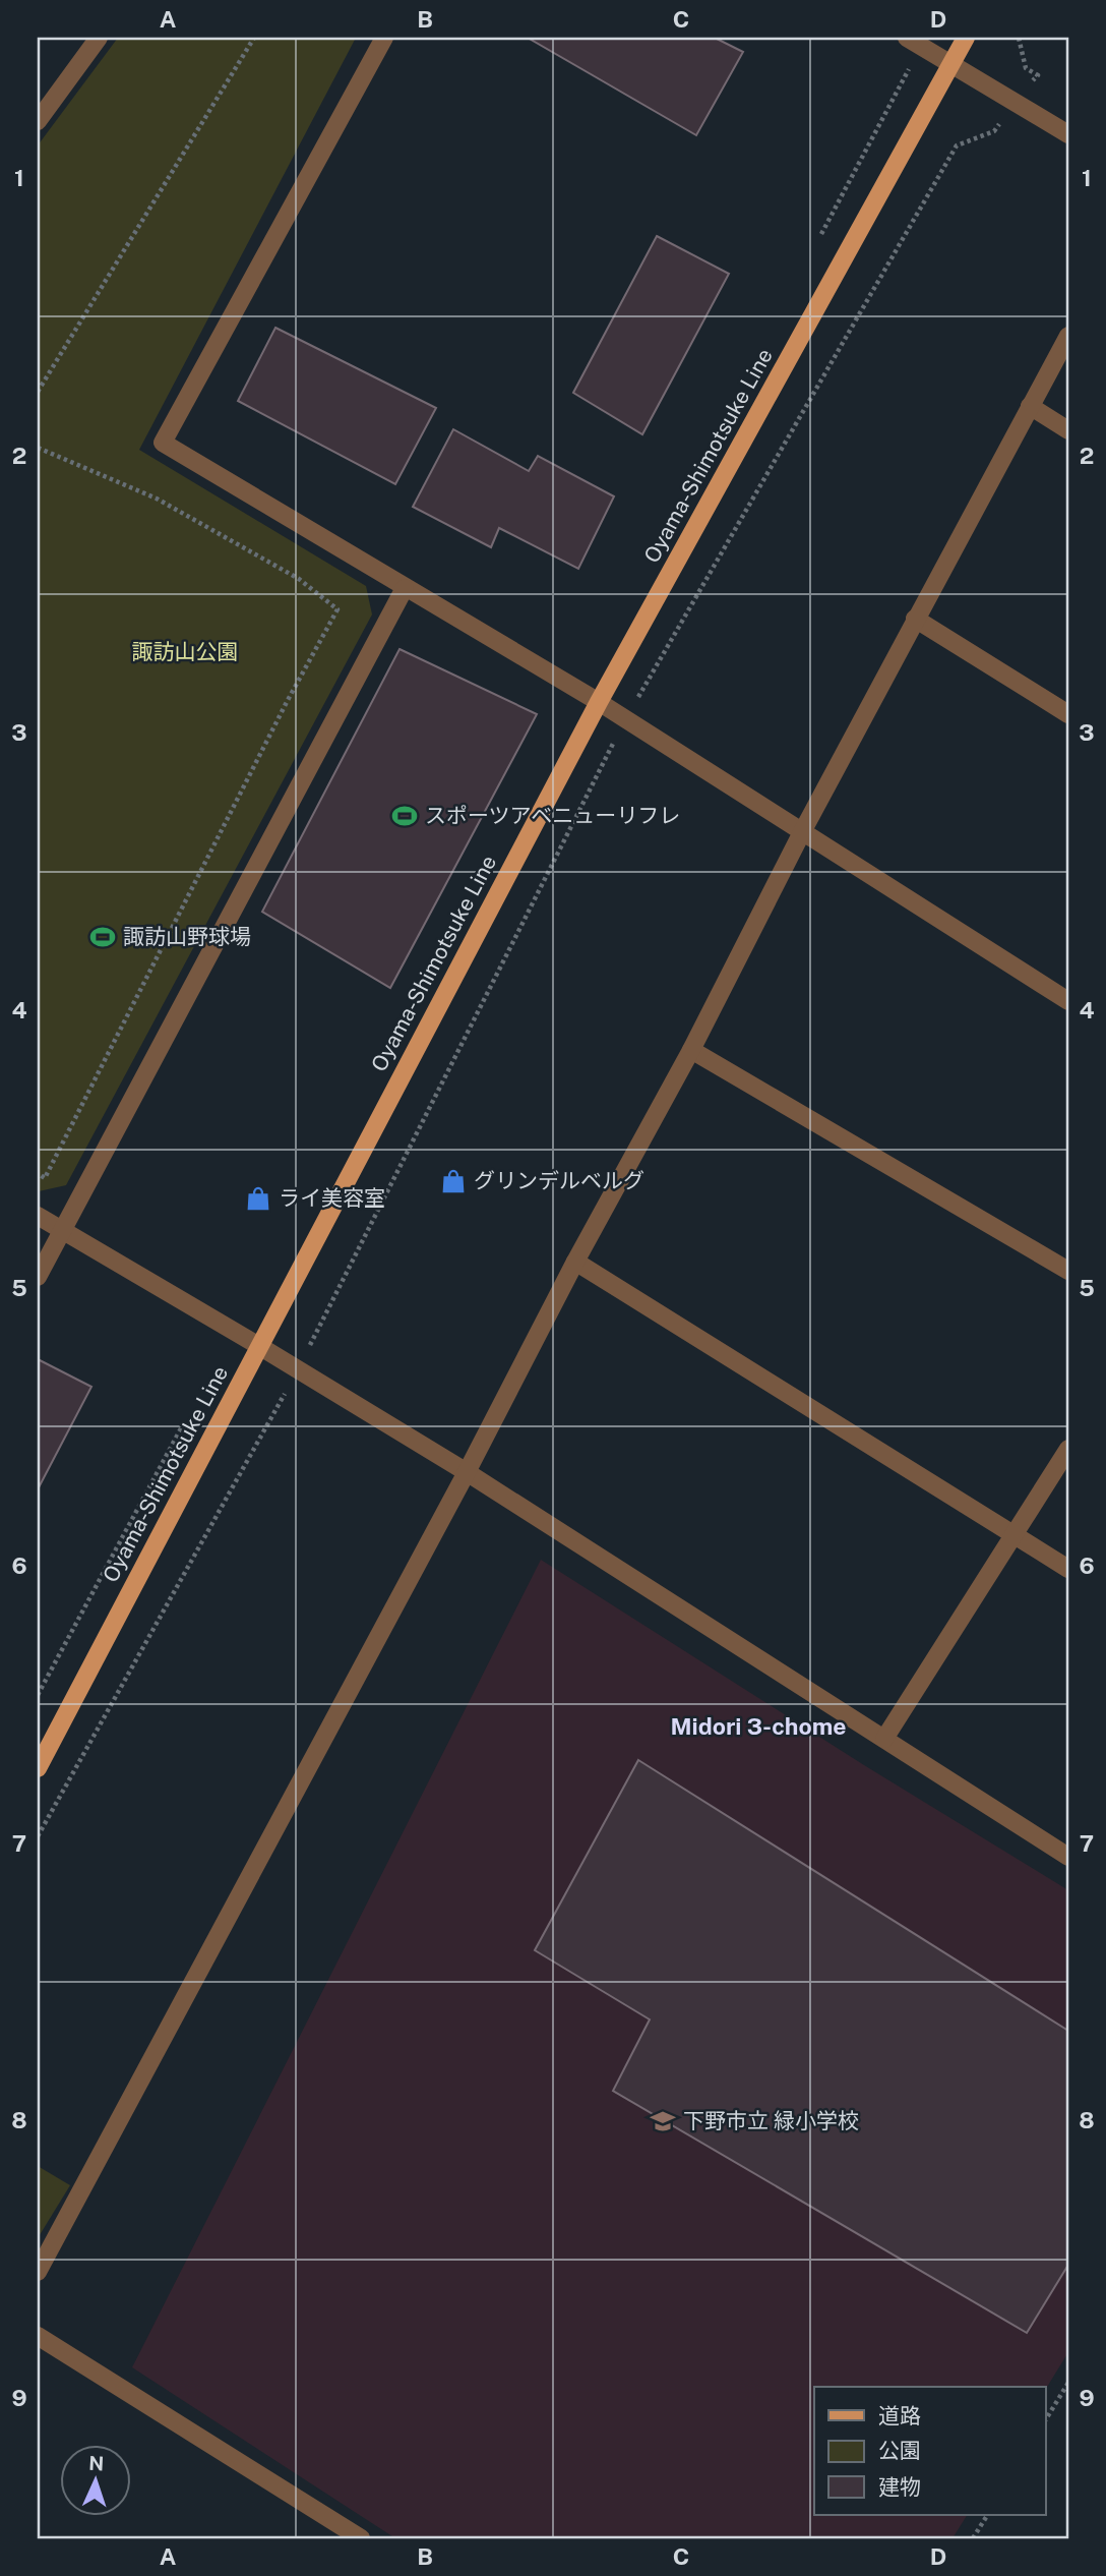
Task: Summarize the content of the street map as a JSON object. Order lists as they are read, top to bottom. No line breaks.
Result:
{"streets":{"main road":["Oyama-Shimotsuke Line"]},"districts":["Midori 3-chome"],"parks":["諏訪山公園"],"places":{"sports":["スポーツアベニューリフレ","諏訪山野球場"],"shop":["グリンデルベルグ","ライ美容室"],"school or university":["下野市立 緑小学校"]},"legend":["道路","公園","建物"],"north":"top","grid":{"columns":["A","B","C","D"],"rows":["1","2","3","4","5","6","7","8","9"]}}
